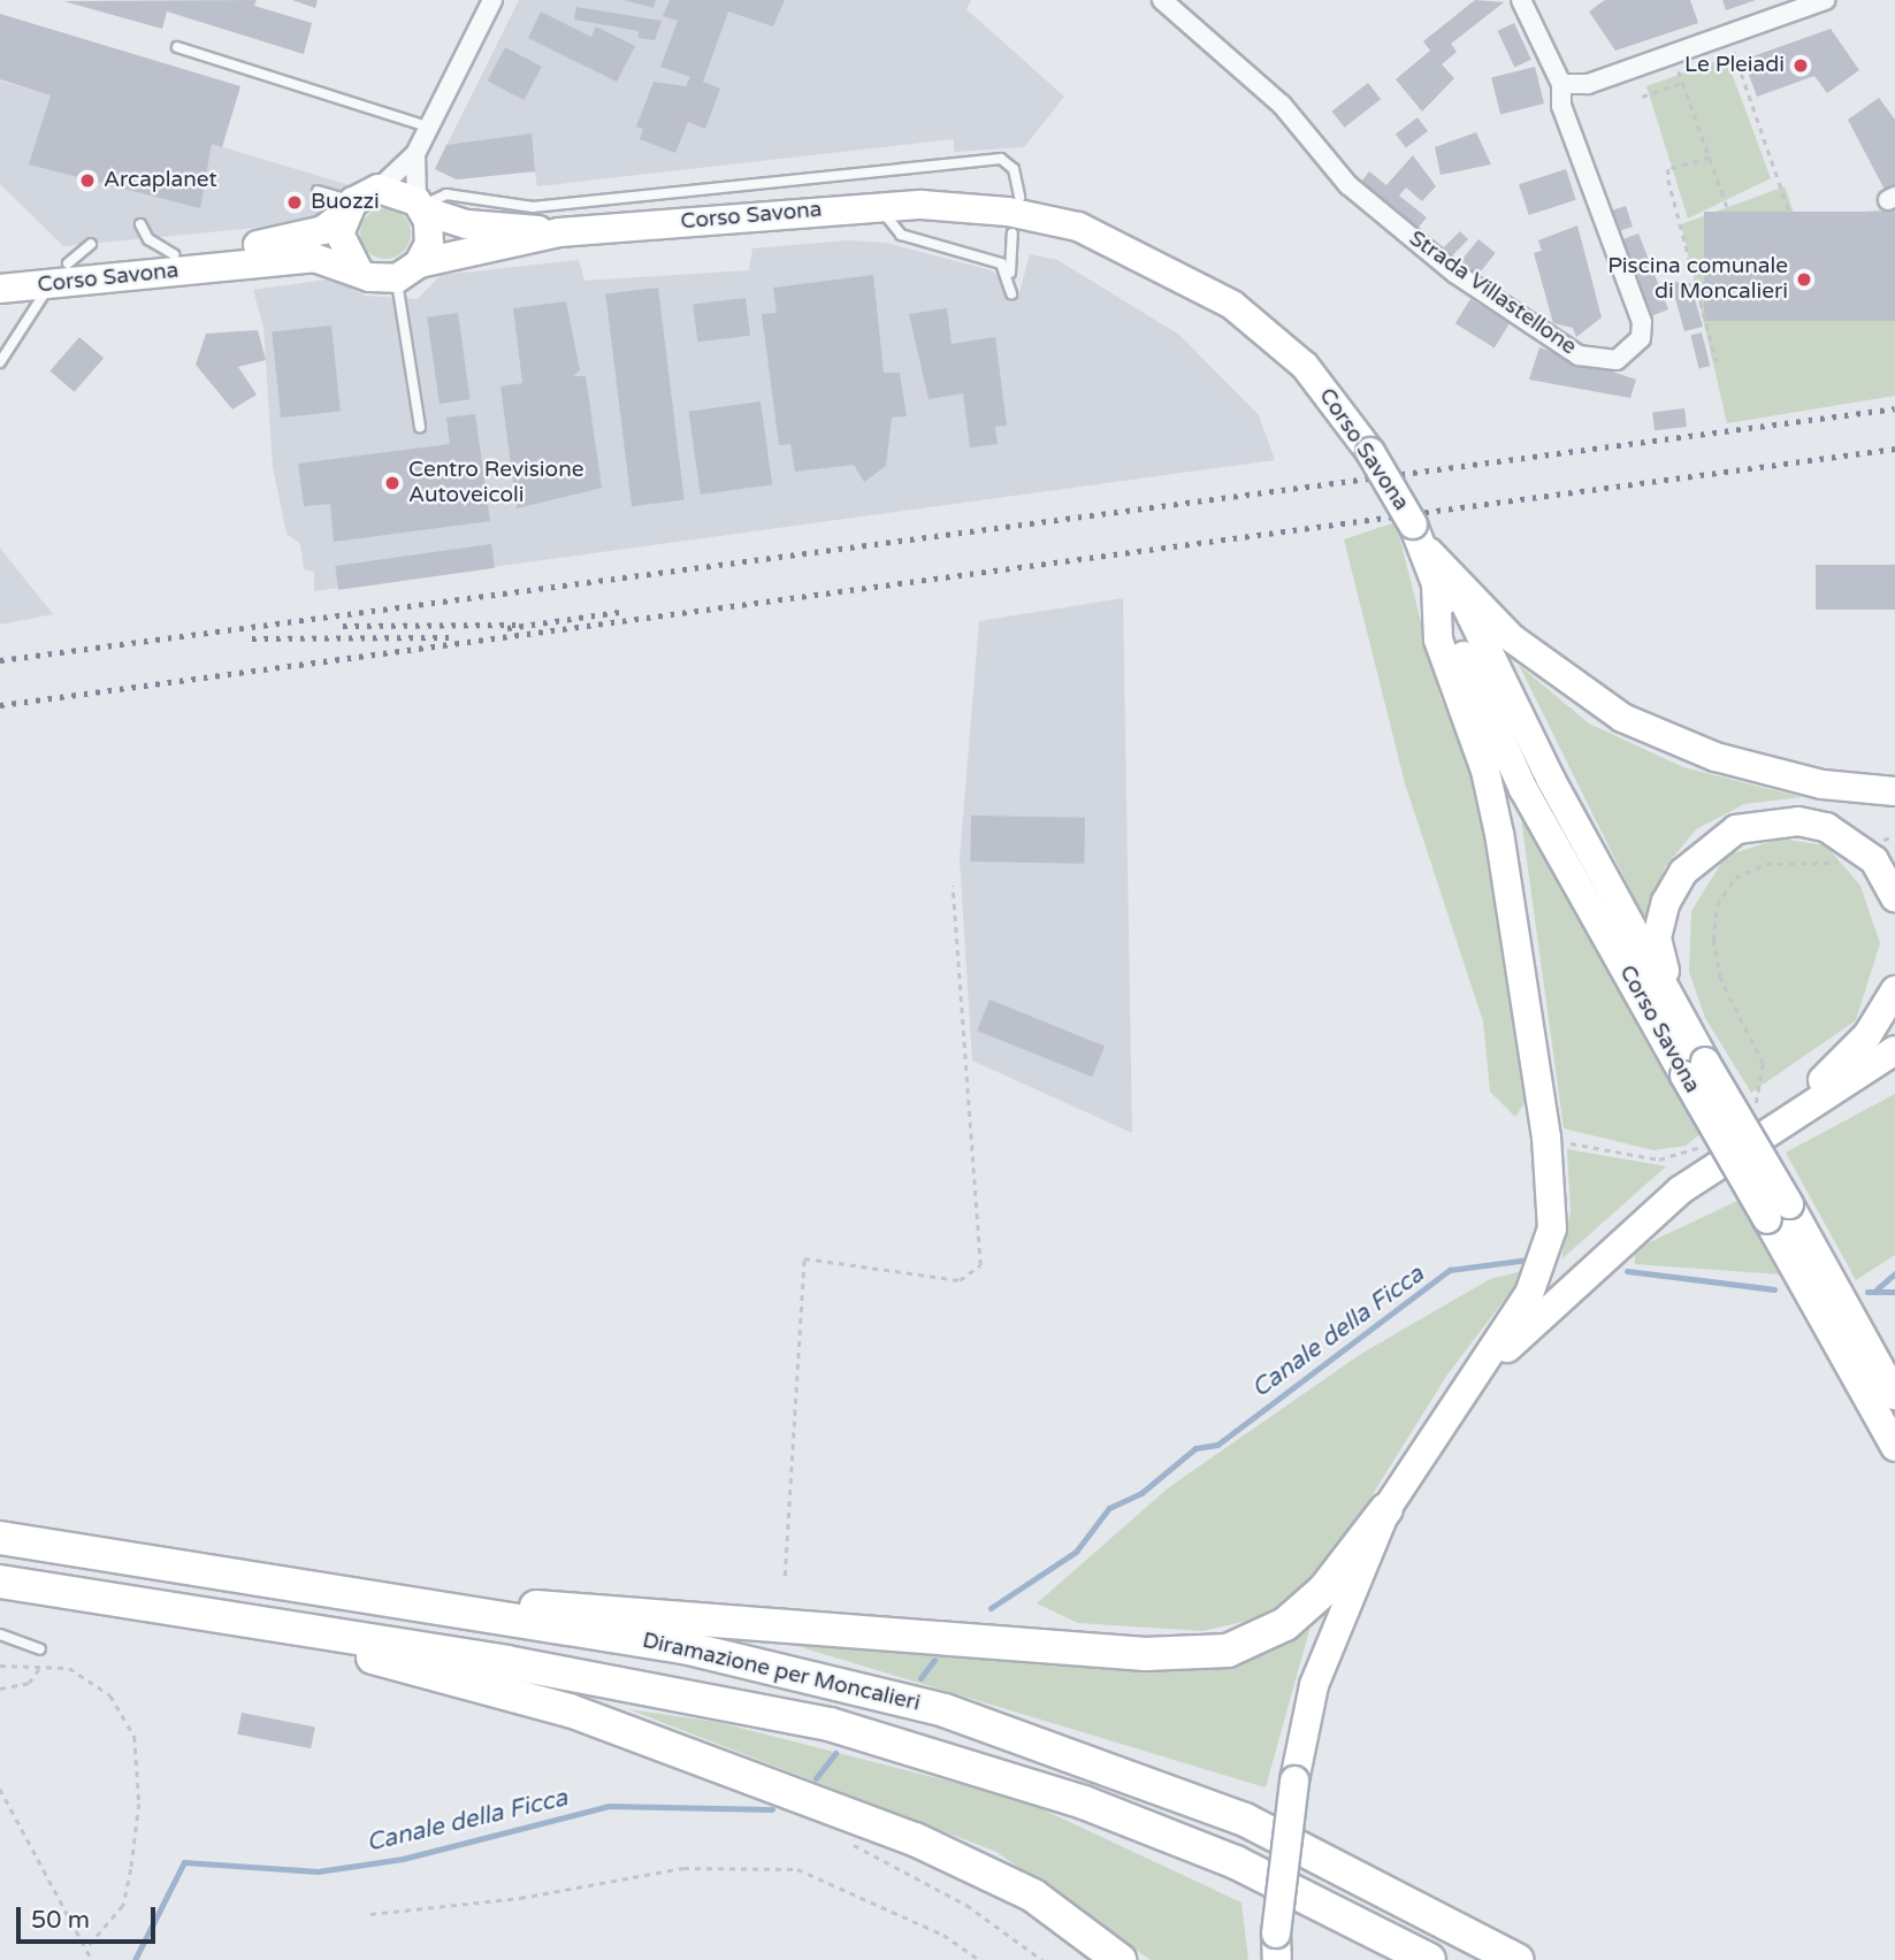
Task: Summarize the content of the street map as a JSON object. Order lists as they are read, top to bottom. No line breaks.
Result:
{"streets":{"highway":["Diramazione per Moncalieri"],"main road":["Corso Savona"],"street":["Strada Villastellone"]},"water":["Canale della Ficca"],"places":["Le Pleiadi","Arcaplanet","Buozzi","Piscina comunale di Moncalieri","Centro Revisione Autoveicoli"],"scale_bar":"50 m"}
